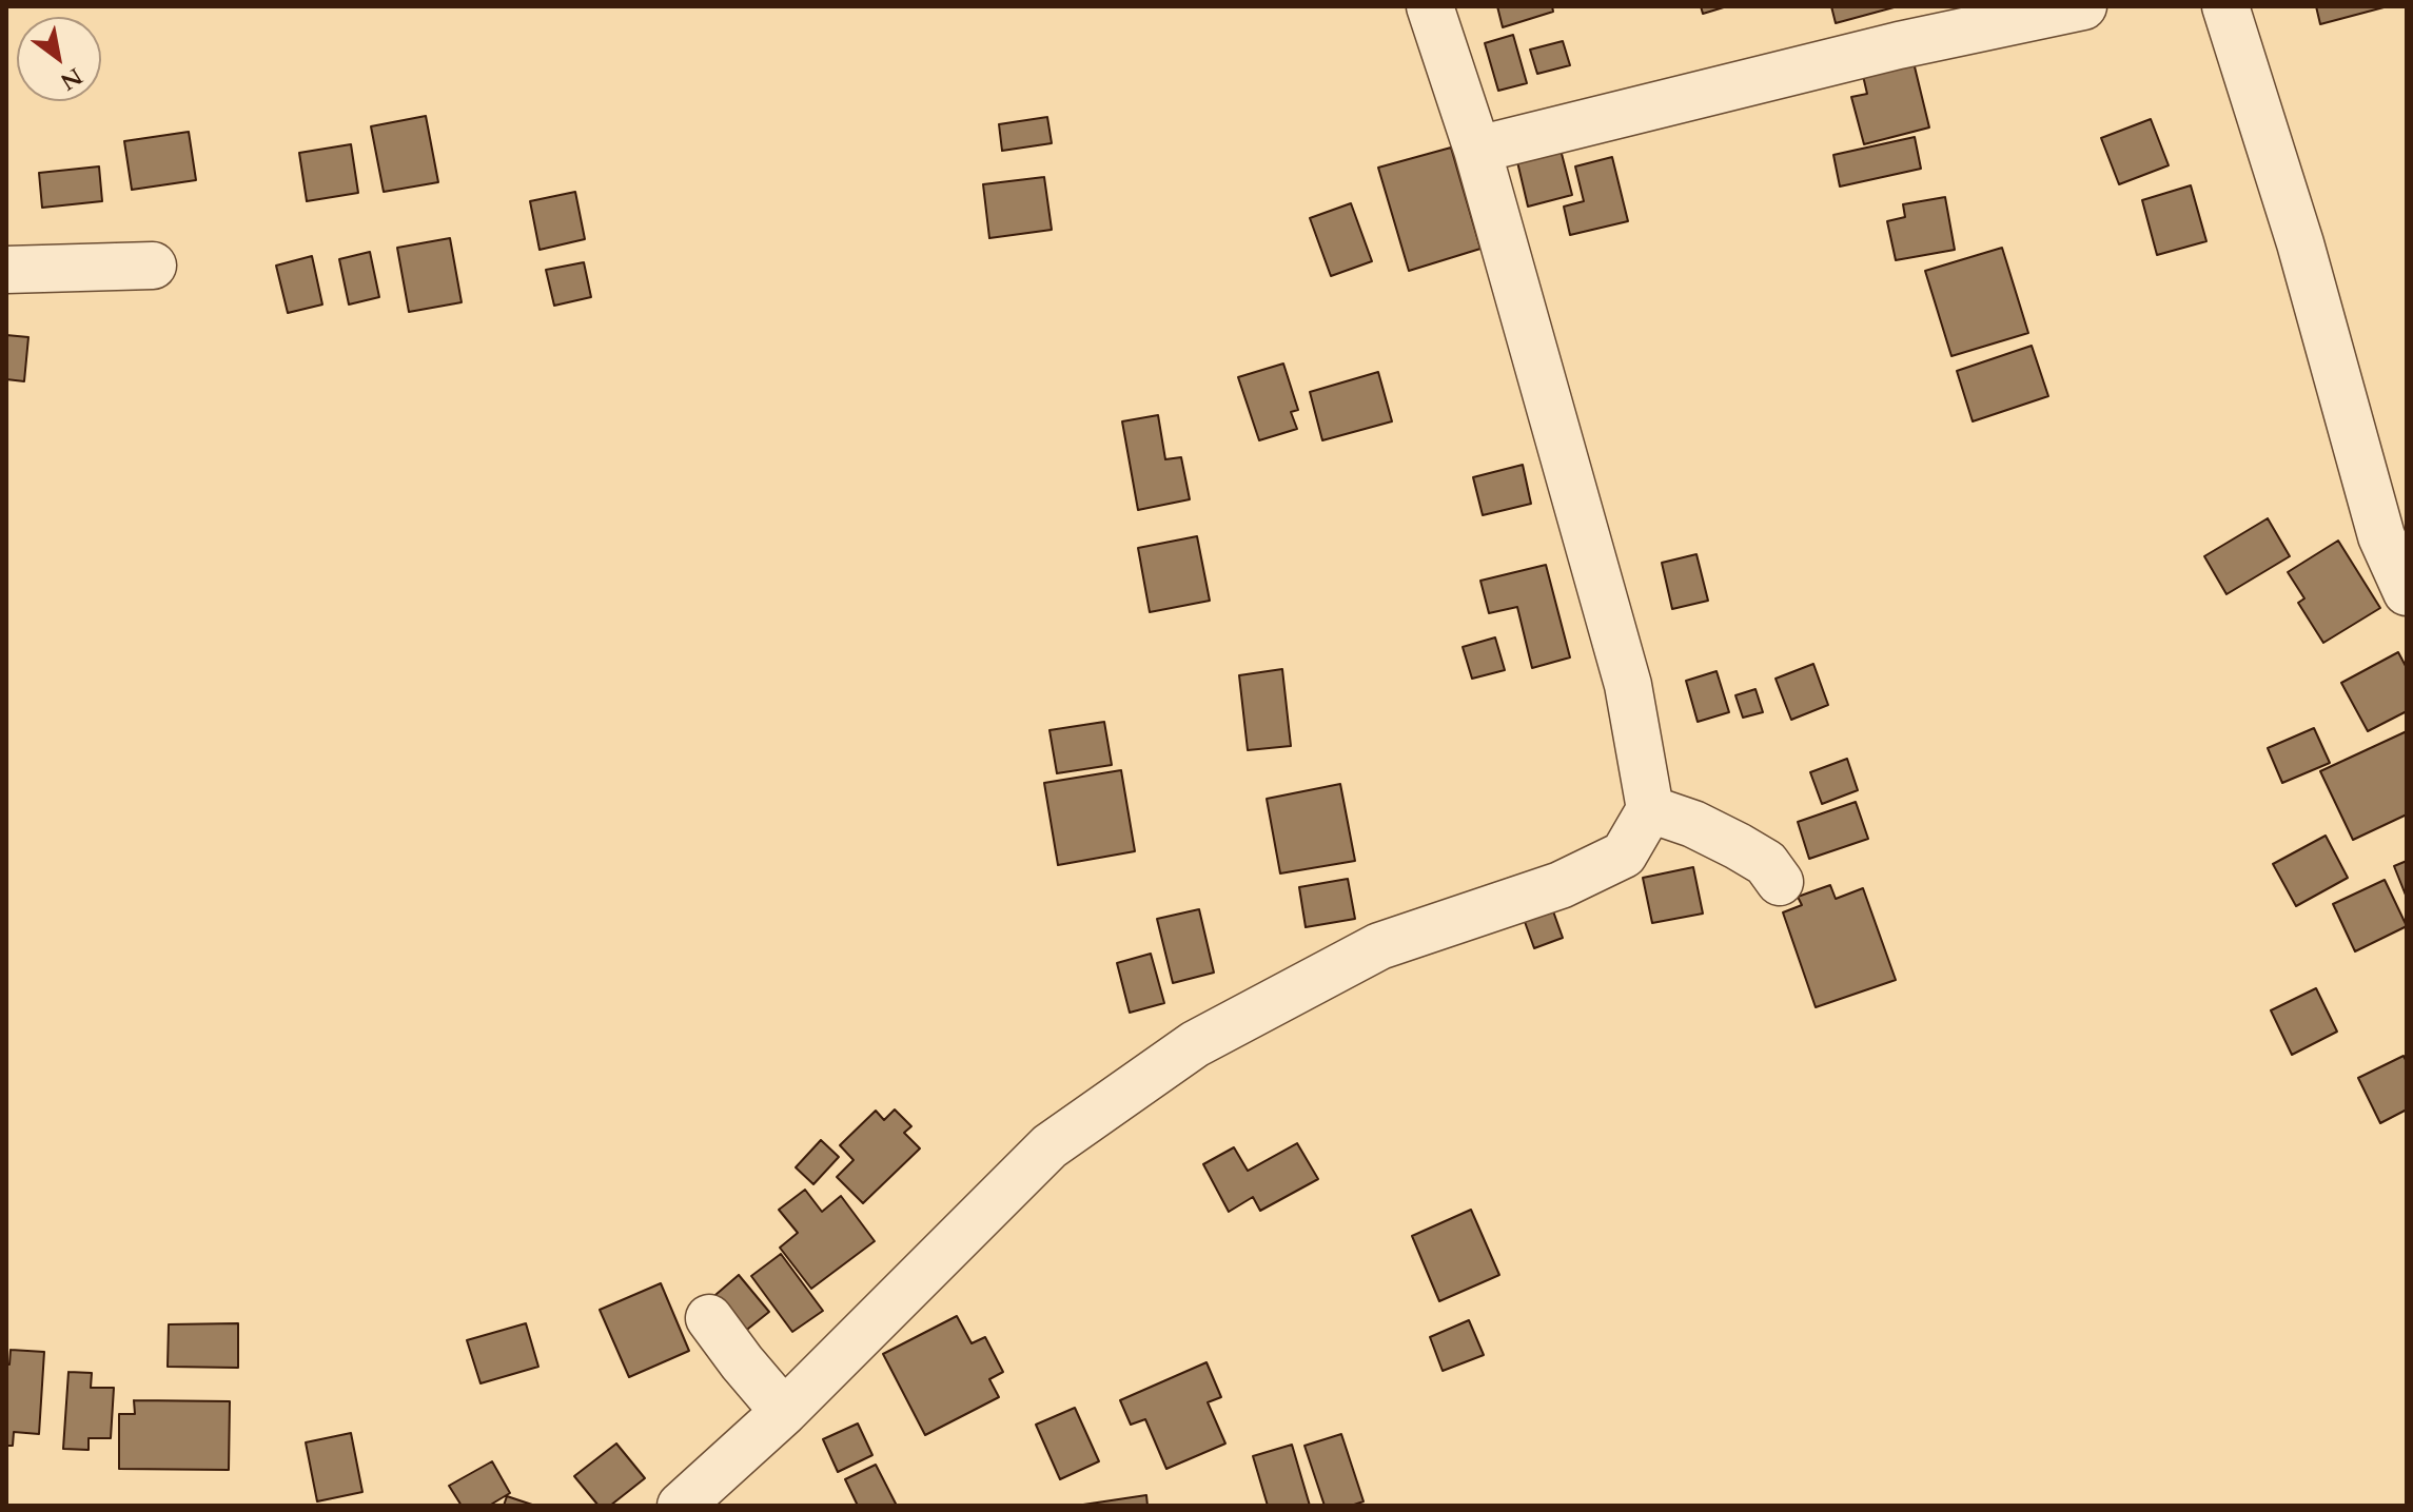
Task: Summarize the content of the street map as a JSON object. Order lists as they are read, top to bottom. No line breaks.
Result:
{"north":"bottom right"}
